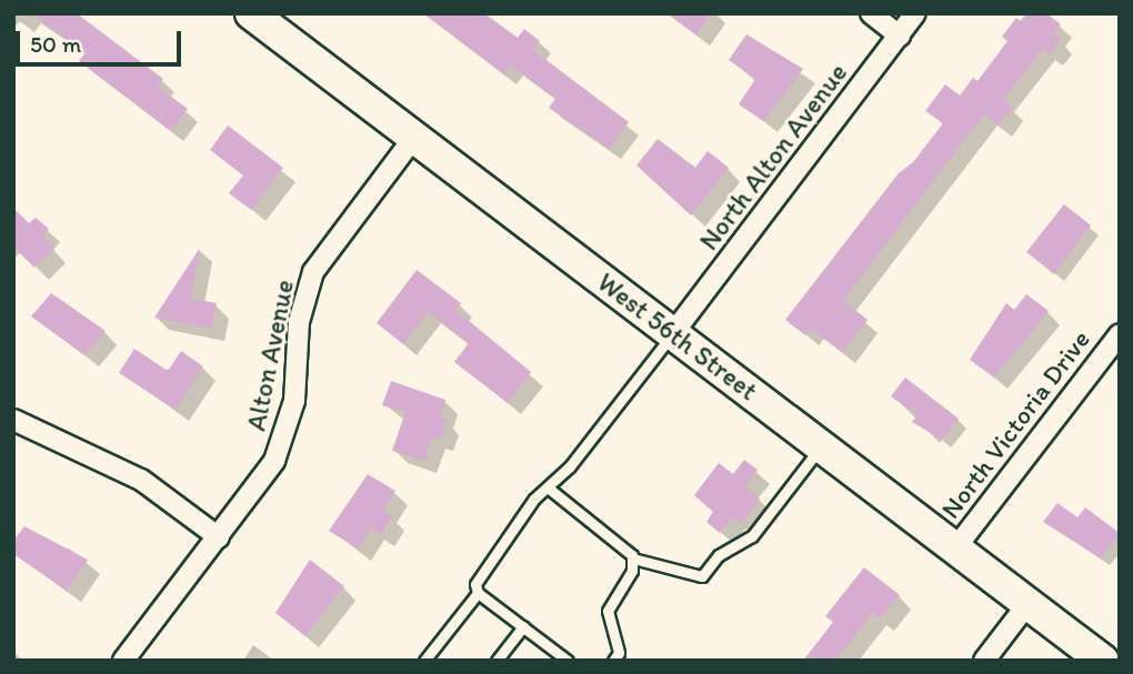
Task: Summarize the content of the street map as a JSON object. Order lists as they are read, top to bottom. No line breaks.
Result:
{"streets":{"main road":["West 56th Street"],"street":["North Alton Avenue","Alton Avenue","North Victoria Drive"]},"crossings":[["North Alton Avenue","West 56th Street"],["West 56th Street","Alton Avenue"],["West 56th Street","North Victoria Drive"]],"scale_bar":"50 m"}
